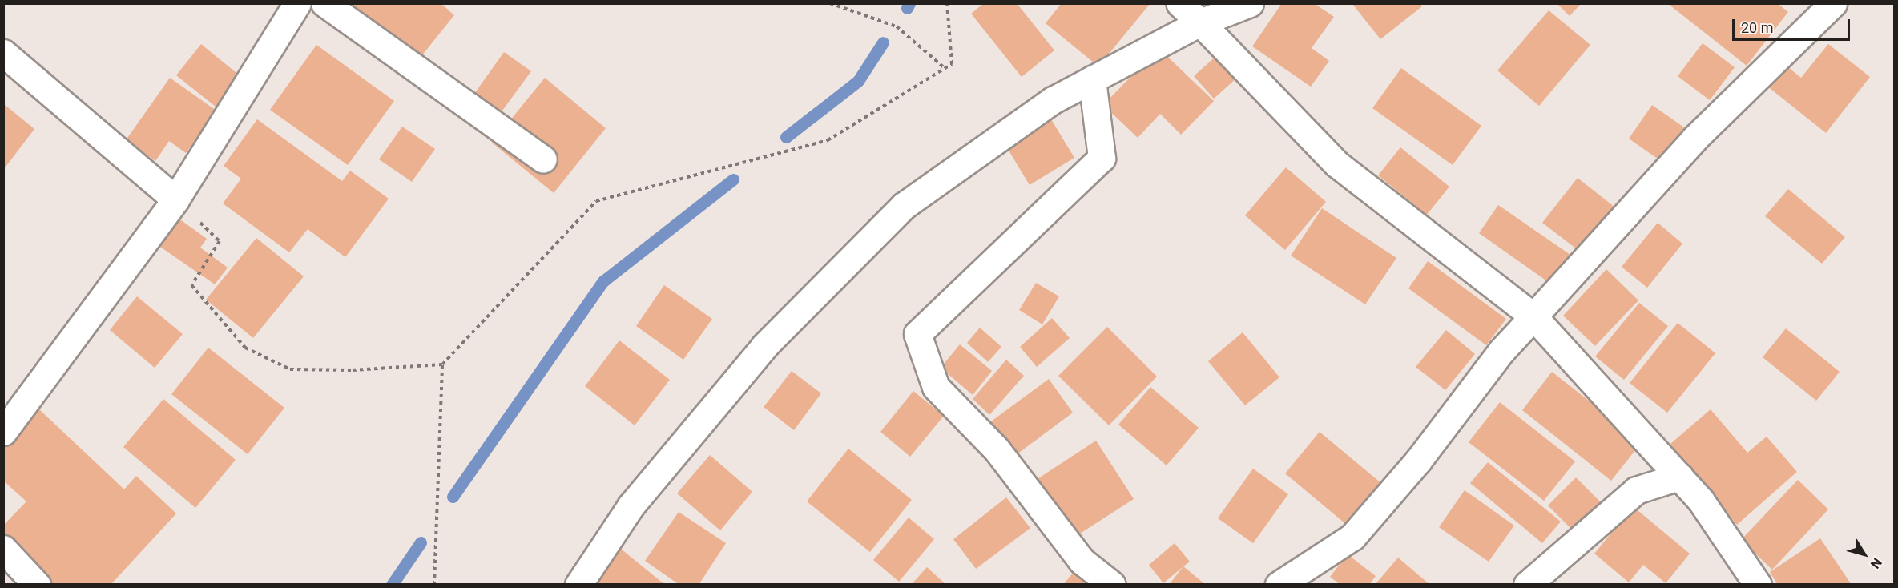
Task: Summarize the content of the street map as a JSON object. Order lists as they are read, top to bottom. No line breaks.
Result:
{"scale_bar":"20 m","north":"bottom right"}
